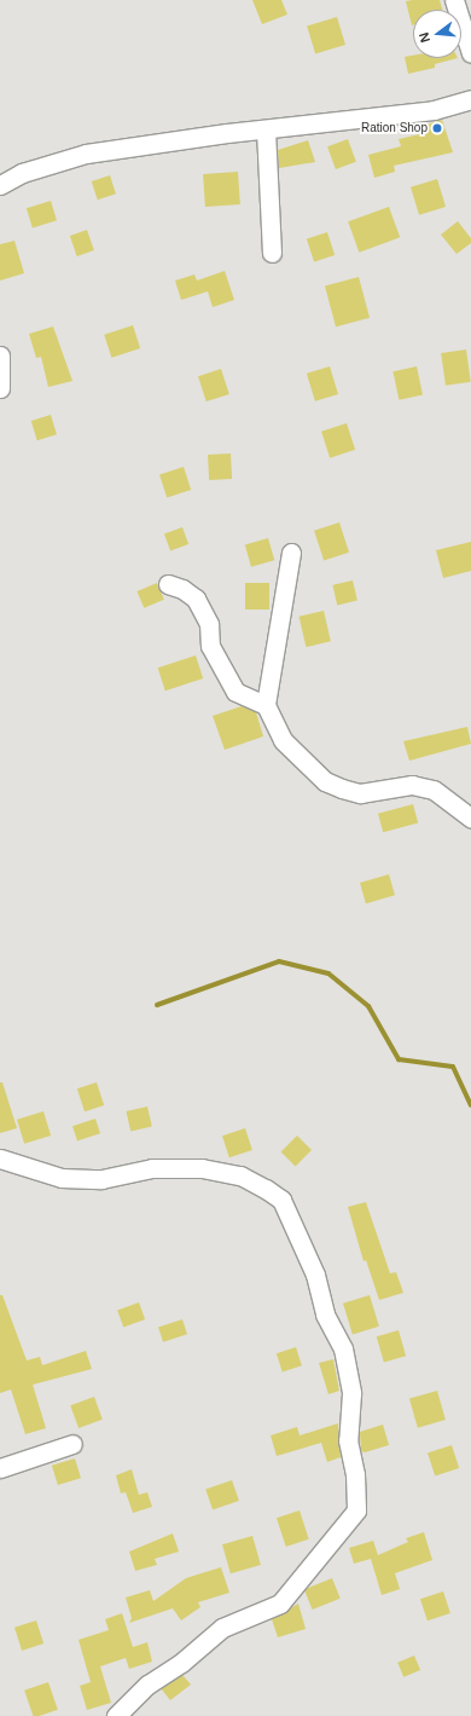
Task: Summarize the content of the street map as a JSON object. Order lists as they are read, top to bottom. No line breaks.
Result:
{"places":["Ration Shop"],"north":"left"}
